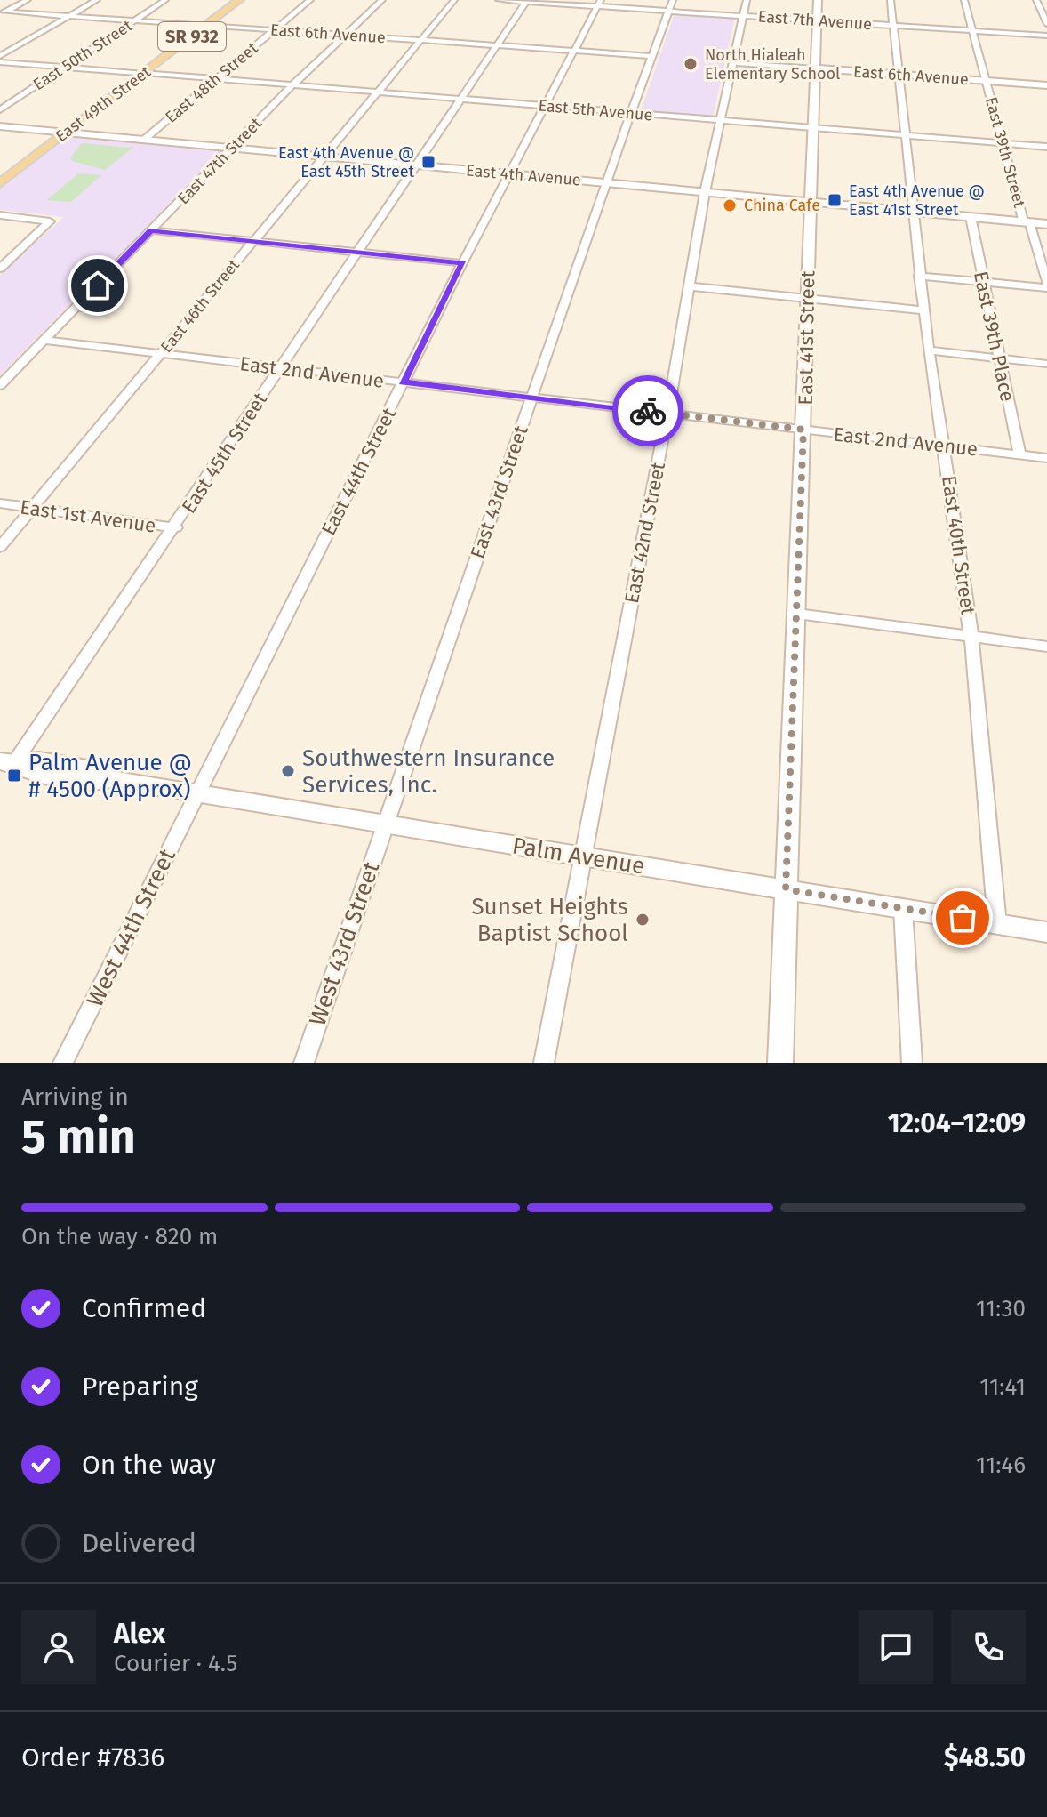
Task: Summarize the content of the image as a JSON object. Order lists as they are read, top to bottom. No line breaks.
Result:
{"streets":{"main road":["SR 932","East 49th Street"],"street":["East 7th Avenue","East 6th Avenue","East 50th Street","East 48th Street","East 5th Avenue","East 39th Street","East 47th Street","East 4th Avenue","East 46th Street","East 39th Place","East 41st Street","East 2nd Avenue","East 45th Street","East 44th Street","East 43rd Street","East 1st Avenue","East 42nd Street","East 40th Street","Palm Avenue","West 44th Street","West 43rd Street"]},"crossings":[["East 7th Avenue","East 39th Street"],["East 7th Avenue","East 41st Street"],["East 7th Avenue","East 45th Street"],["East 7th Avenue","East 44th Street"],["East 7th Avenue","East 43rd Street"],["East 7th Avenue","East 42nd Street"],["East 7th Avenue","East 40th Street"],["East 6th Avenue","East 50th Street"],["East 6th Avenue","East 48th Street"],["East 6th Avenue","East 49th Street"],["East 6th Avenue","East 39th Street"],["East 6th Avenue","East 47th Street"],["East 6th Avenue","East 46th Street"],["East 6th Avenue","East 41st Street"],["East 6th Avenue","East 45th Street"],["East 6th Avenue","East 44th Street"],["East 6th Avenue","East 43rd Street"],["East 6th Avenue","East 42nd Street"],["East 6th Avenue","East 40th Street"],["East 50th Street","East 5th Avenue"],["East 48th Street","East 5th Avenue"],["East 48th Street","East 4th Avenue"],["East 49th Street","East 5th Avenue"],["East 49th Street","East 4th Avenue"],["East 5th Avenue","East 39th Street"],["East 5th Avenue","East 47th Street"],["East 5th Avenue","East 46th Street"],["East 5th Avenue","East 41st Street"],["East 5th Avenue","East 45th Street"],["East 5th Avenue","East 44th Street"],["East 5th Avenue","East 43rd Street"],["East 5th Avenue","East 42nd Street"],["East 5th Avenue","East 40th Street"],["East 39th Street","East 4th Avenue"],["East 47th Street","East 4th Avenue"],["East 47th Street","East 2nd Avenue"],["East 4th Avenue","East 46th Street"],["East 4th Avenue","East 39th Place"],["East 4th Avenue","East 41st Street"],["East 4th Avenue","East 45th Street"],["East 4th Avenue","East 44th Street"],["East 4th Avenue","East 43rd Street"],["East 4th Avenue","East 42nd Street"],["East 4th Avenue","East 40th Street"],["East 46th Street","East 2nd Avenue"],["East 46th Street","East 1st Avenue"],["East 39th Place","East 2nd Avenue"],["East 41st Street","East 2nd Avenue"],["East 41st Street","Palm Avenue"],["East 2nd Avenue","East 45th Street"],["East 2nd Avenue","East 44th Street"],["East 2nd Avenue","East 43rd Street"],["East 2nd Avenue","East 42nd Street"],["East 2nd Avenue","East 40th Street"],["East 45th Street","East 1st Avenue"],["East 45th Street","Palm Avenue"],["East 44th Street","Palm Avenue"],["East 44th Street","West 44th Street"],["East 43rd Street","Palm Avenue"],["East 43rd Street","West 43rd Street"],["East 42nd Street","Palm Avenue"],["East 40th Street","Palm Avenue"],["Palm Avenue","West 44th Street"],["Palm Avenue","West 43rd Street"]],"places":{"other":["North Hialeah Elementary School","China Cafe","Southwestern Insurance Services, Inc.","Sunset Heights Baptist School"],"transit":["East 4th Avenue @ East 45th Street","East 4th Avenue @ East 41st Street","Palm Avenue @ # 4500 (Approx)"]},"page":{"heading":["5 min","Arriving in","12:04–12:09"],"panel":["Alex","Courier · 4.5","Order #7836","$48.50"],"bar":"On the way · 820 m","list":[["Confirmed","11:30"],["Preparing","11:41"],["On the way","11:46"],"Delivered"]}}
